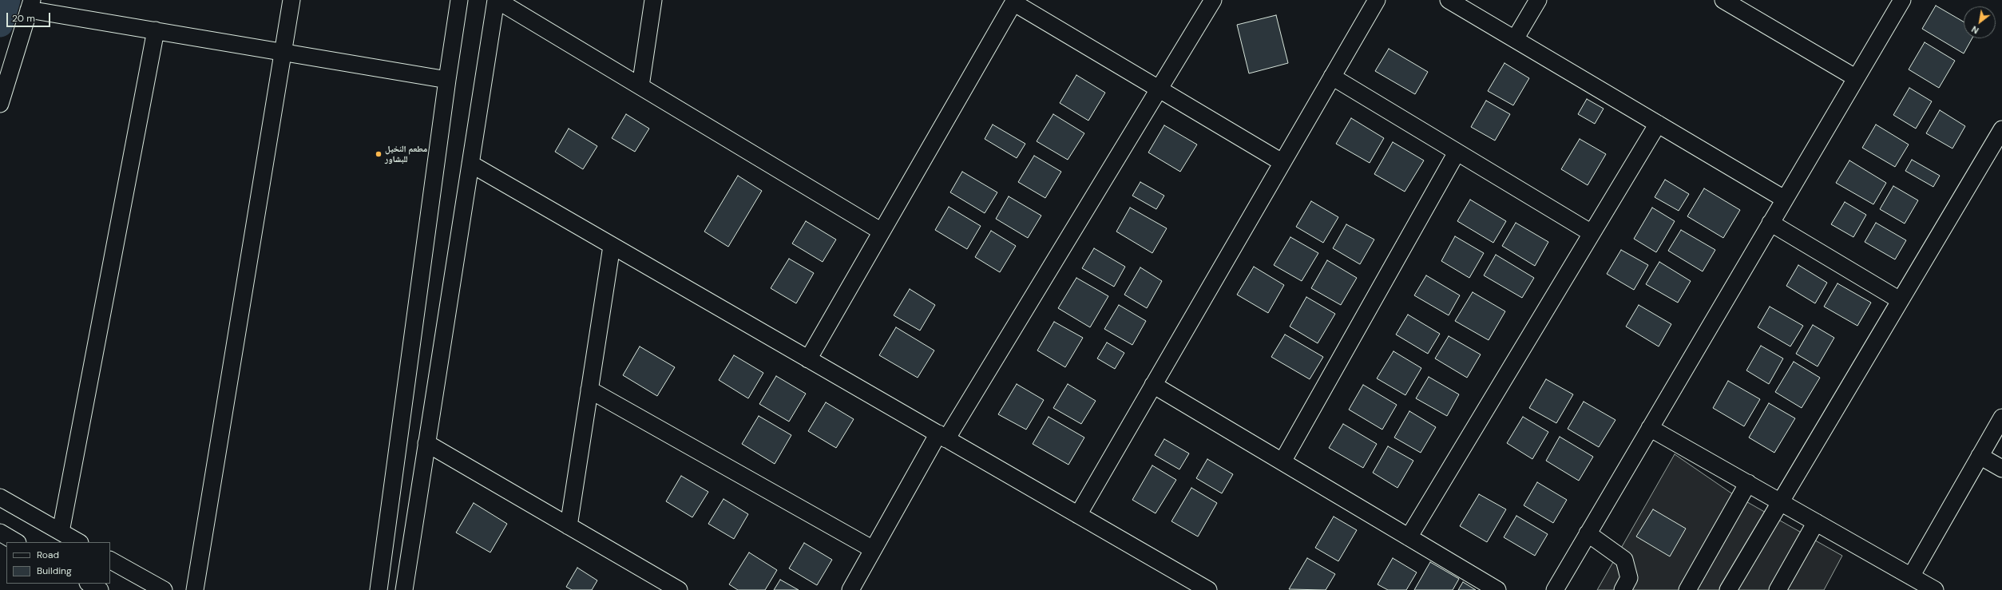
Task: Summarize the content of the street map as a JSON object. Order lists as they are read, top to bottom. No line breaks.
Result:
{"places":["مطعم النخيل للبشاور"],"legend":["Road","Building"],"scale_bar":"20 m","north":"bottom left"}
